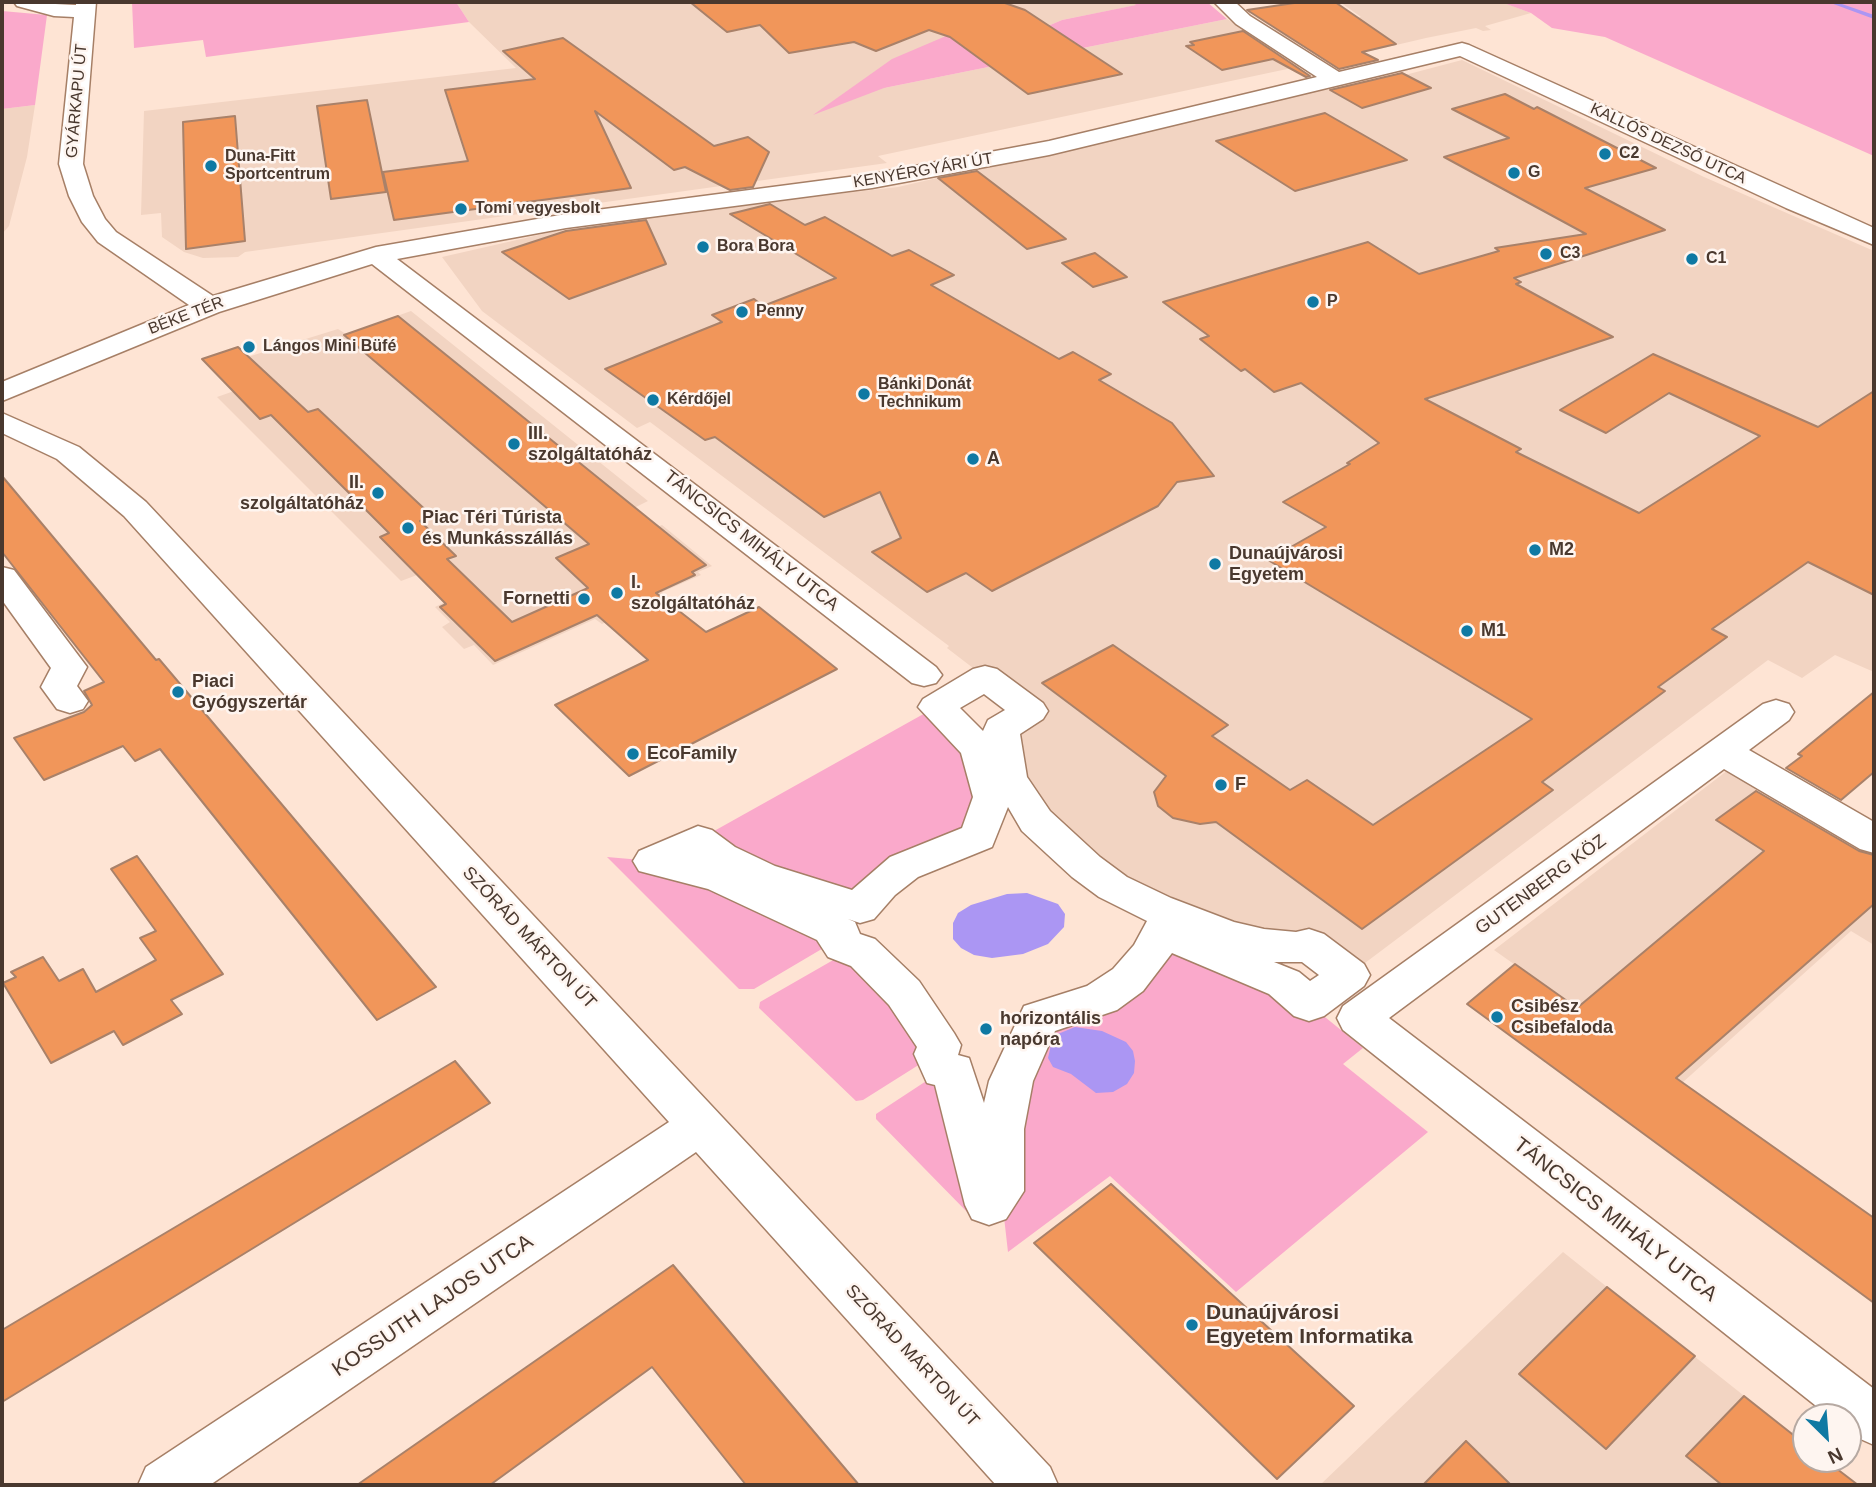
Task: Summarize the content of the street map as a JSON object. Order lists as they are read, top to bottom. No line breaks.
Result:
{"streets":{"street":["GYÁRKAPU ÚT","KALLÓS DEZSŐ UTCA","KENYÉRGYÁRI ÚT","BÉKE TÉR","TÁNCSICS MIHÁLY UTCA","GUTENBERG KÖZ","SZÓRÁD MÁRTON ÚT","KOSSUTH LAJOS UTCA"]},"crossings":[["GYÁRKAPU ÚT","BÉKE TÉR"],["KALLÓS DEZSŐ UTCA","KENYÉRGYÁRI ÚT"],["KENYÉRGYÁRI ÚT","BÉKE TÉR"],["KENYÉRGYÁRI ÚT","TÁNCSICS MIHÁLY UTCA"],["BÉKE TÉR","TÁNCSICS MIHÁLY UTCA"],["TÁNCSICS MIHÁLY UTCA","GUTENBERG KÖZ"],["SZÓRÁD MÁRTON ÚT","KOSSUTH LAJOS UTCA"]],"places":["C2","Duna-Fitt Sportcentrum","G","Tomi vegyesbolt","Bora Bora","C3","C1","P","Penny","Lángos Mini Büfé","Bánki Donát Technikum","Kérdőjel","III. szolgáltatóház","A","II. szolgáltatóház","Piac Téri Túrista és Munkásszállás","M2","Dunaújvárosi Egyetem","I. szolgáltatóház","Fornetti","M1","Piaci Gyógyszertár","EcoFamily","F","Csibész Csibefaloda","horizontális napóra","Dunaújvárosi Egyetem Informatika"],"north":"bottom right"}
